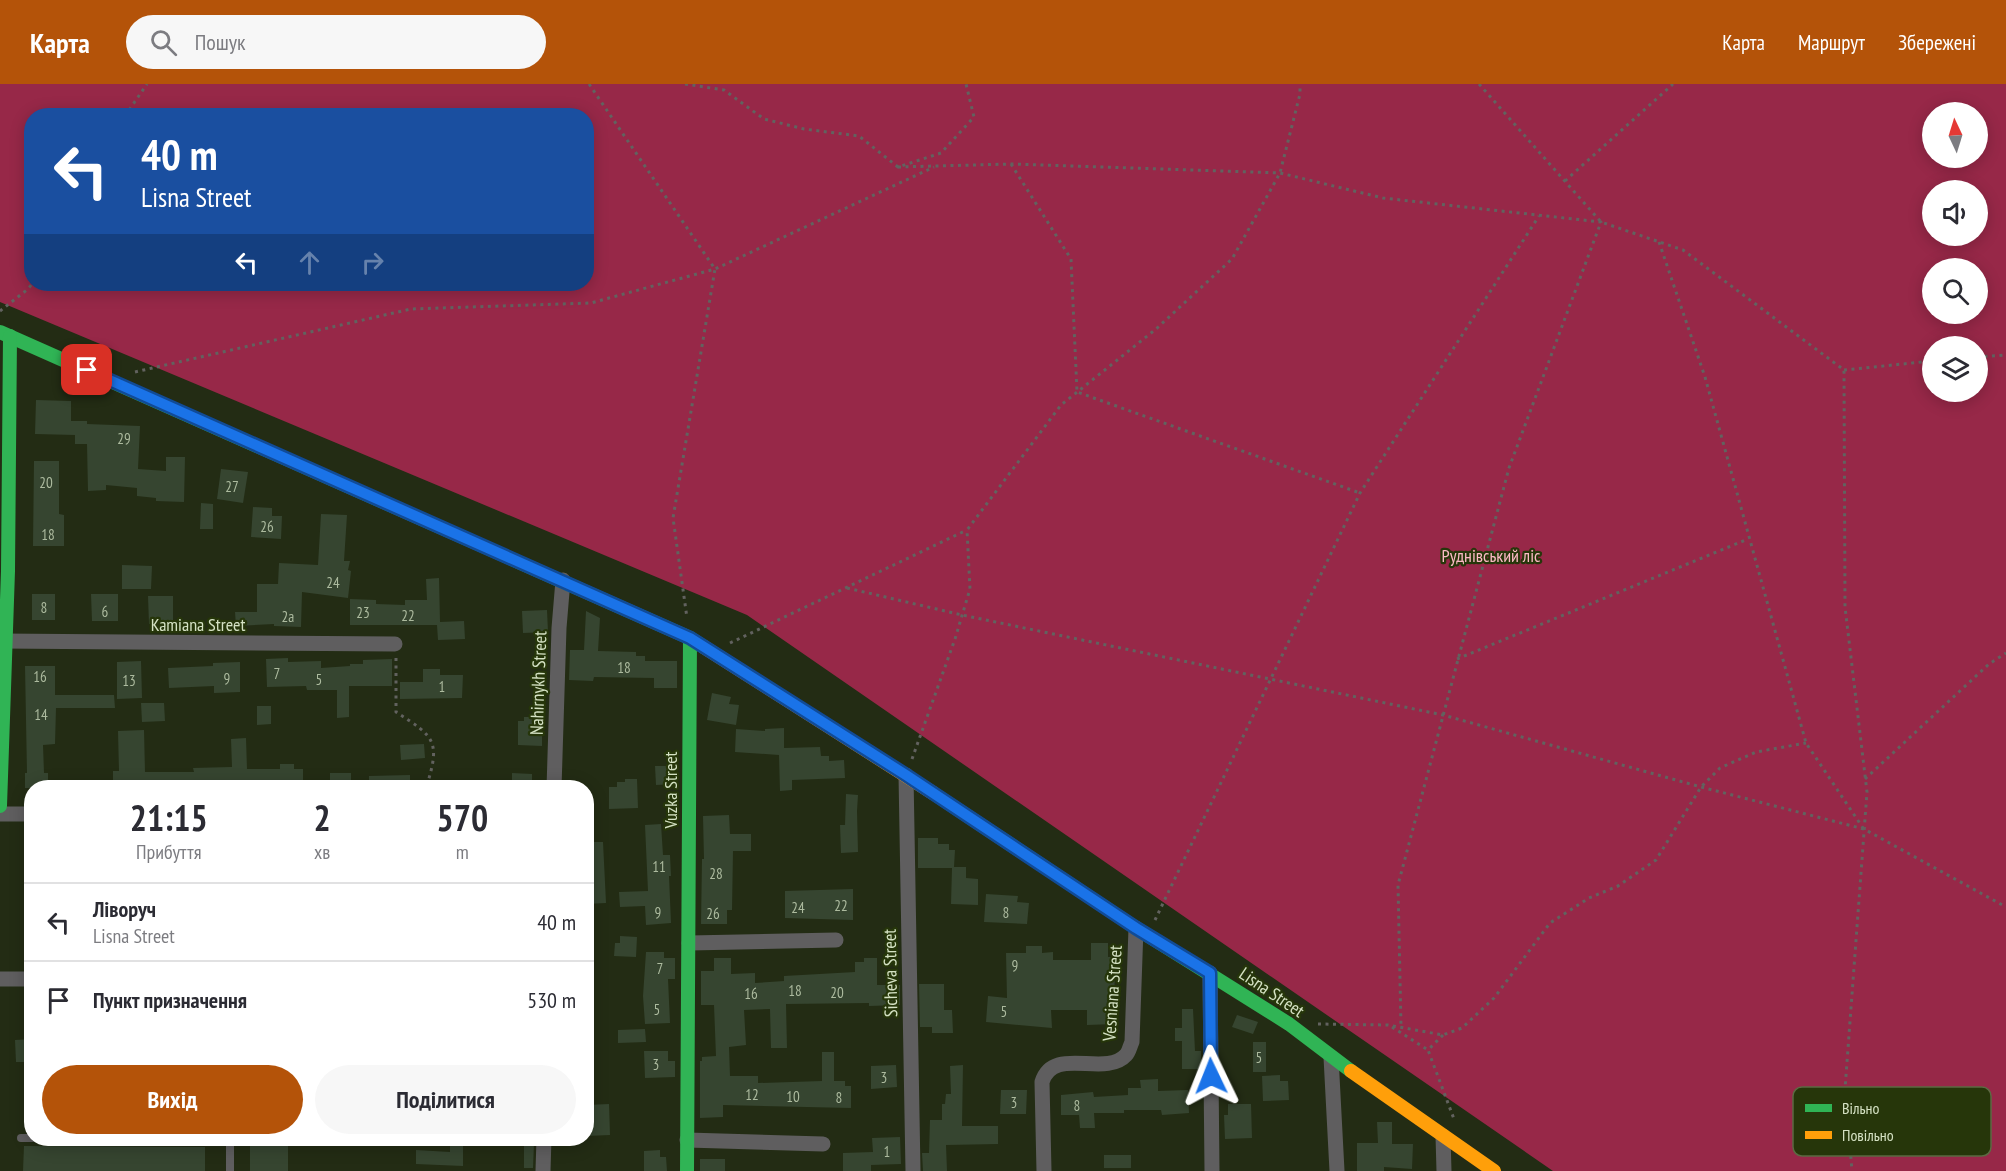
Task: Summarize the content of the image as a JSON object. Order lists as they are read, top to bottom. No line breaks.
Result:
{"streets":{"street":["Kamiana Street","Nahirnykh Street","Vuzka Street","Sicheva Street","Lisna Street","Vesniana Street"]},"crossings":[["Nahirnykh Street","Lisna Street"],["Vuzka Street","Lisna Street"],["Sicheva Street","Lisna Street"],["Lisna Street","Vesniana Street"]],"parks":["Руднівський ліс"],"house_numbers":["29","20","27","26","18","24","8","6","23","22","2а","18","7","16","9","5","13","1","14","11","28","22","24","9","8","26","9","7","18","20","16","5","5","5","3","3","12","10","8","3","8","1"],"legend":["Вільно","Повільно"],"north":"top","page":{"header":"Карта","search":"Пошук","nav":["Карта","Маршрут","Збережені"],"turn":["40 m","Lisna Street"],"eta":["21:15","Прибуття","2","хв","570","m"],"list":[{"name":"Ліворуч","note":"Lisna Street","value":"40 m"},{"name":"Пункт призначення","value":"530 m"}],"buttons":["Вихід","Поділитися"]}}
